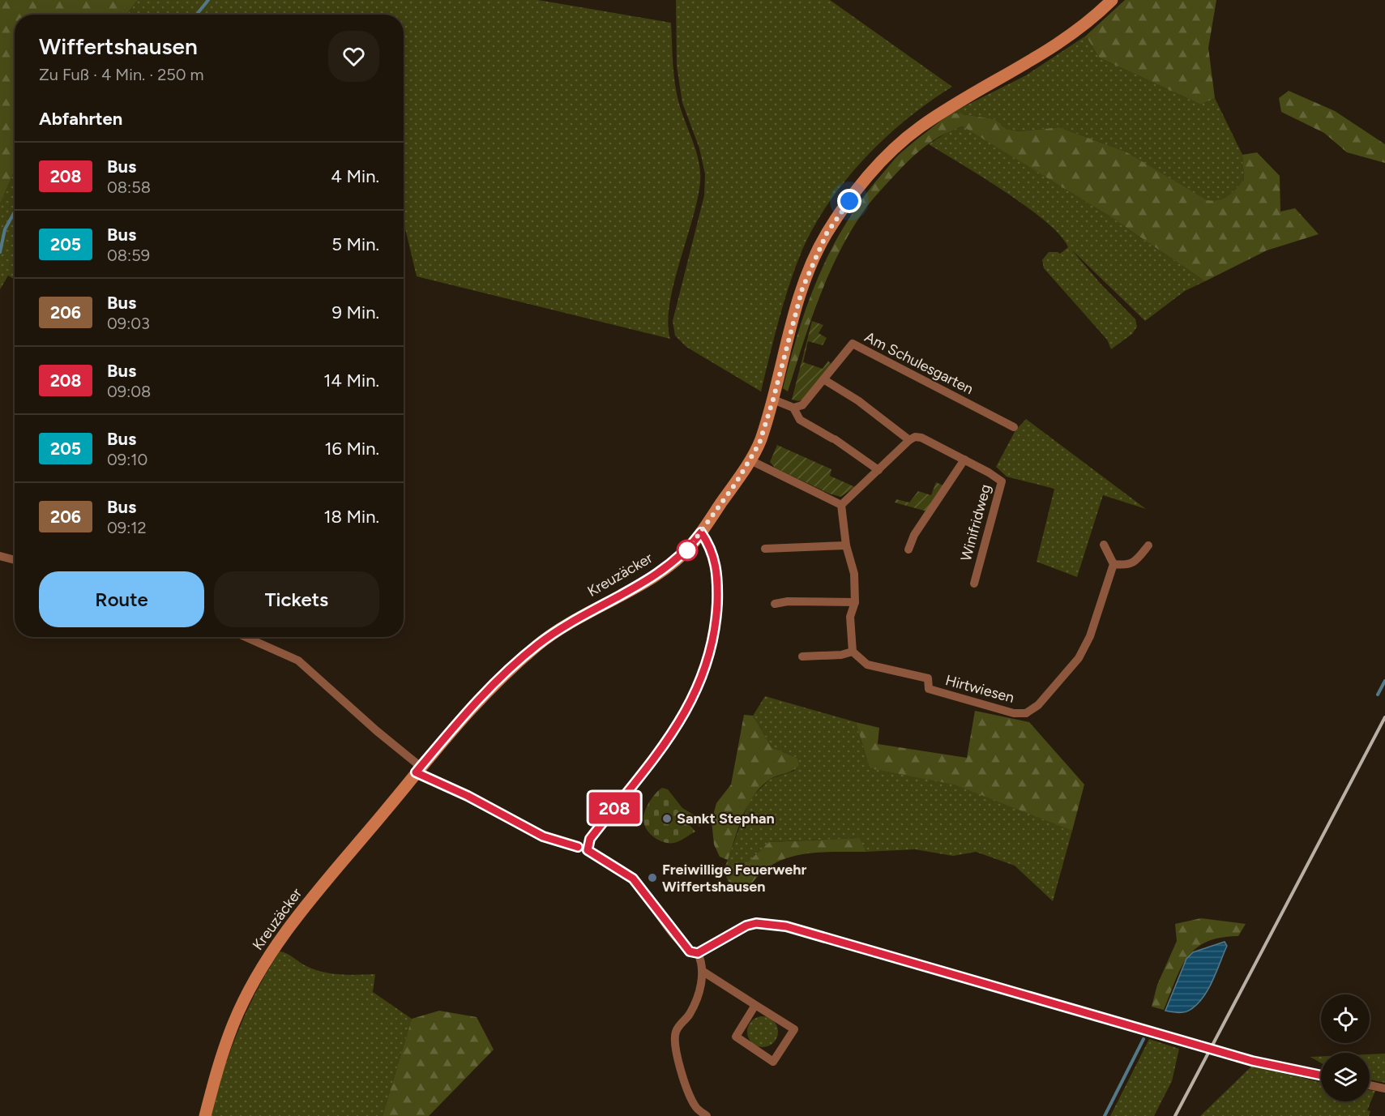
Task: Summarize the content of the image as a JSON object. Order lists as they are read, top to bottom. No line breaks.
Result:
{"streets":{"street":["Am Schulesgarten","Winifridweg","Kreuzäcker","Hirtwiesen"]},"places":["Sankt Stephan","Freiwillige Feuerwehr Wiffertshausen"],"lines":["bus line 208"],"page":{"on_map":"208","heading":[["Wiffertshausen","Zu Fuß · 4 Min. · 250 m"],"Abfahrten"],"list":[{"mark":"208","name":"Bus","note":"08:58","value":"4 Min."},{"mark":"205","name":"Bus","note":"08:59","value":"5 Min."},{"mark":"206","name":"Bus","note":"09:03","value":"9 Min."},{"mark":"208","name":"Bus","note":"09:08","value":"14 Min."},{"mark":"205","name":"Bus","note":"09:10","value":"16 Min."},{"mark":"206","name":"Bus","note":"09:12","value":"18 Min."}],"buttons":["Route","Tickets"]}}
